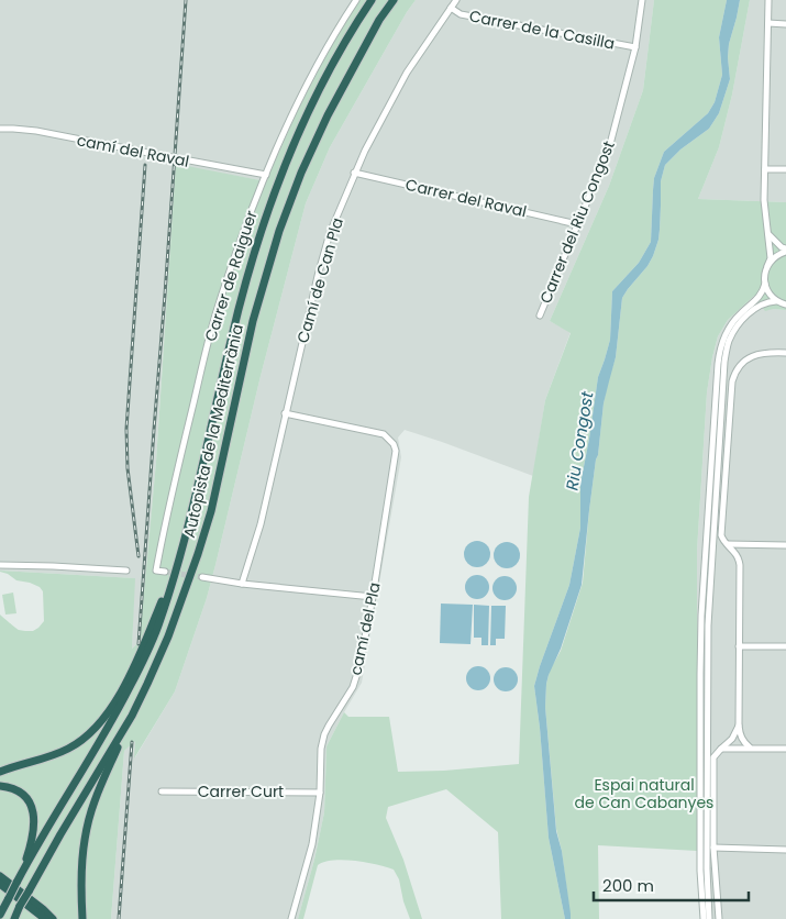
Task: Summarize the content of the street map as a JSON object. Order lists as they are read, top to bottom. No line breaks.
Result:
{"streets":{"highway":["Autopista de la Mediterrània"],"street":["Carrer de la Casilla","camí del Raval","Carrer del Raval","Carrer del Riu Congost","Carrer de Raiguer","Camí de Can Pla","camí del Pla","Carrer Curt"]},"crossings":[["Carrer de la Casilla","Carrer del Riu Congost"],["Carrer de la Casilla","Camí de Can Pla"],["camí del Raval","Carrer de Raiguer"],["Carrer del Raval","Carrer del Riu Congost"],["Carrer del Raval","Camí de Can Pla"],["Camí de Can Pla","camí del Pla"],["camí del Pla","Carrer Curt"]],"water":["Riu Congost"],"parks":["Espai natural de Can Cabanyes"],"scale_bar":"200 m"}
